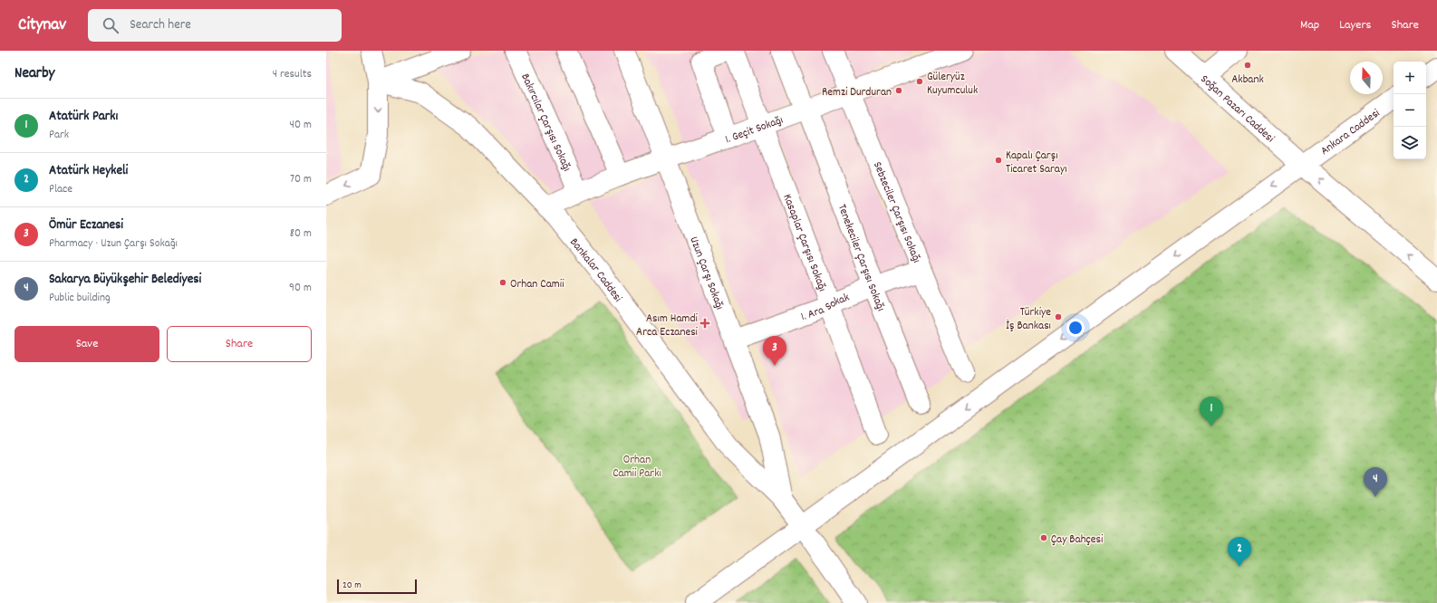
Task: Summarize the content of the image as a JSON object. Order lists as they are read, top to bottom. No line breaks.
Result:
{"streets":{"street":["Soğan Pazarı Caddesi","Bakırcılar Çarşısı Sokağı","1. Geçit Sokağı","Ankara Caddesi","Sebzeciler Çarşısı Sokağı","Kasaplar Çarşısı Sokağı","Tenekeciler Çarşısı Sokağı","Bankalar Caddesi","Uzun Çarşı Sokağı","1. Ara Sokak"]},"crossings":[["Soğan Pazarı Caddesi","Ankara Caddesi"],["Bakırcılar Çarşısı Sokağı","1. Geçit Sokağı"],["1. Geçit Sokağı","Sebzeciler Çarşısı Sokağı"],["1. Geçit Sokağı","Kasaplar Çarşısı Sokağı"],["1. Geçit Sokağı","Tenekeciler Çarşısı Sokağı"],["1. Geçit Sokağı","Bankalar Caddesi"],["1. Geçit Sokağı","Uzun Çarşı Sokağı"],["Ankara Caddesi","Bankalar Caddesi"],["Kasaplar Çarşısı Sokağı","1. Ara Sokak"],["Tenekeciler Çarşısı Sokağı","1. Ara Sokak"],["Bankalar Caddesi","Uzun Çarşı Sokağı"],["Uzun Çarşı Sokağı","1. Ara Sokak"]],"one_way":["Soğan Pazarı Caddesi","Ankara Caddesi"],"parks":["Orhan Camii Parkı"],"places":{"other":["Akbank","Güleryüz Kuyumculuk","Remzi Durduran","Kapalı Çarşı Ticaret Sarayı","Orhan Camii","Türkiye İş Bankası","Çay Bahçesi"],"health":["Asım Hamdi Arca Eczanesi"]},"scale_bar":"20 m","north":"top","page":{"header":"Citynav","search":"Search here","nav":["Map","Layers","Share"],"heading":["Nearby","4 results"],"map_buttons":["+","−"],"list":[{"mark":"1","name":"Atatürk Parkı","note":"Park","value":"40 m"},{"mark":"2","name":"Atatürk Heykeli","note":"Place","value":"70 m"},{"mark":"3","name":"Ömür Eczanesi","note":"Pharmacy · Uzun Çarşı Sokağı","value":"80 m"},{"mark":"4","name":"Sakarya Büyükşehir Belediyesi","note":"Public building","value":"90 m"}],"buttons":["Save","Share"],"pins":["3","1","4","2"],"scale":"20 m"}}
